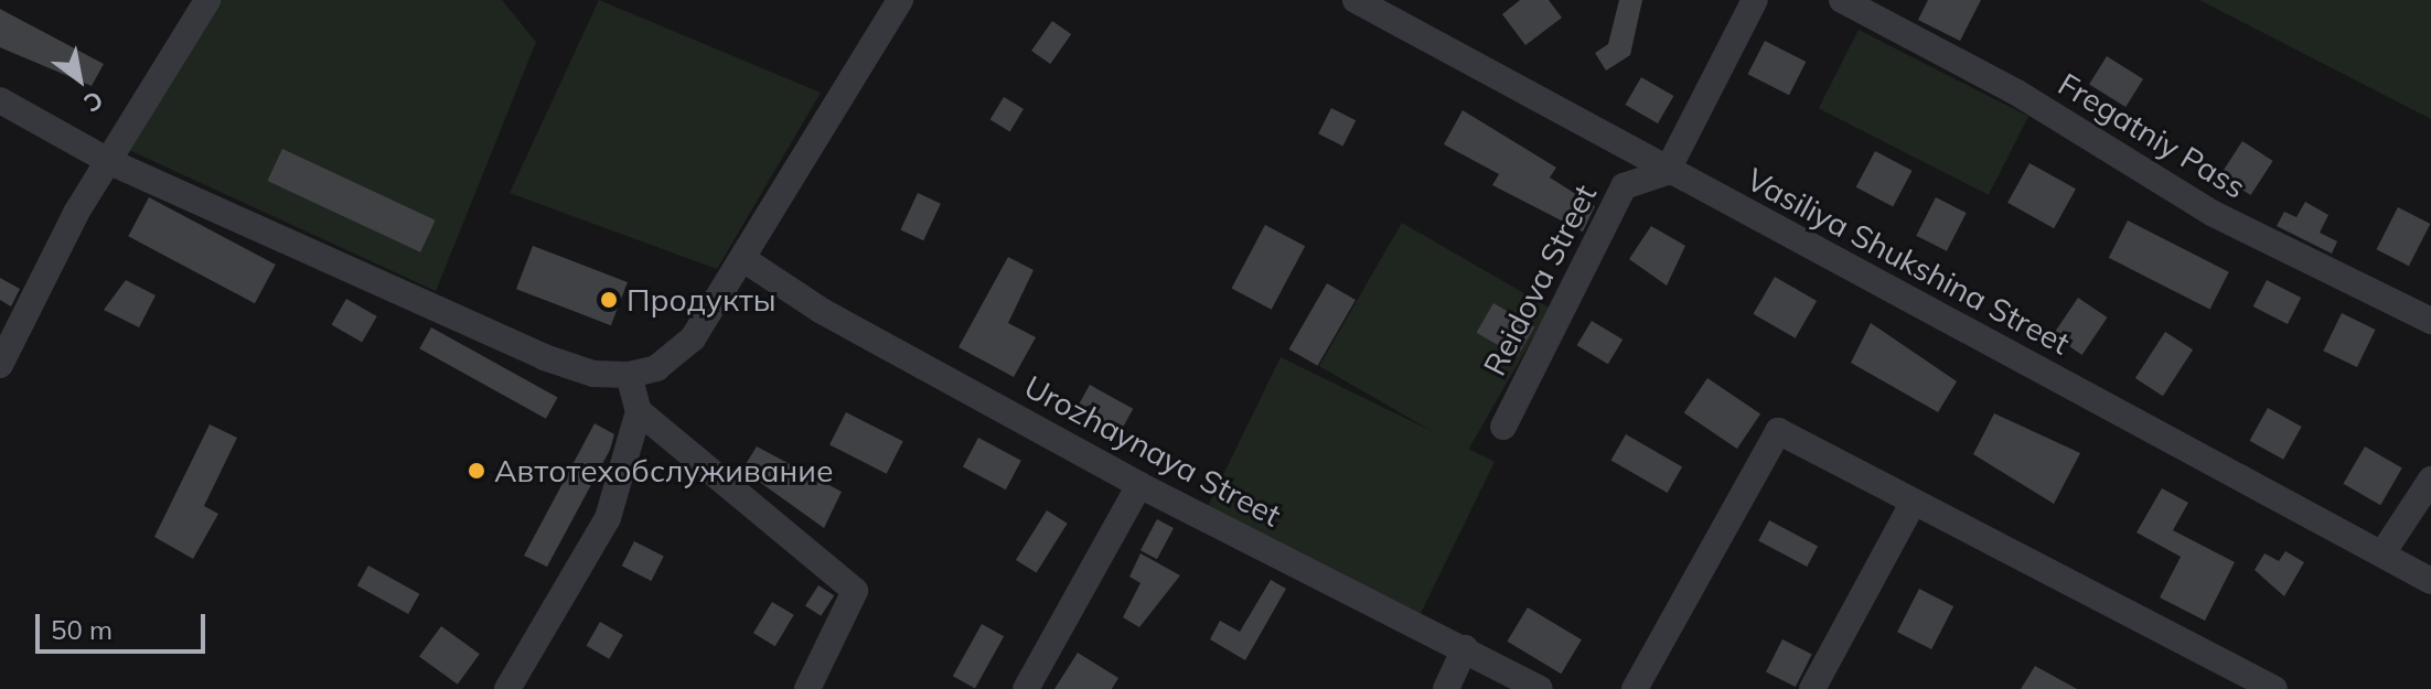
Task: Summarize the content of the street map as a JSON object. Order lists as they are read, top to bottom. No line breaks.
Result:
{"streets":{"street":["Fregatniy Pass","Vasiliya Shukshina Street","Reidova Street","Urozhaynaya Street"]},"crossings":[["Vasiliya Shukshina Street","Reidova Street"]],"places":["Продукты","Автотехобслуживание"],"scale_bar":"50 m","north":"bottom right"}
